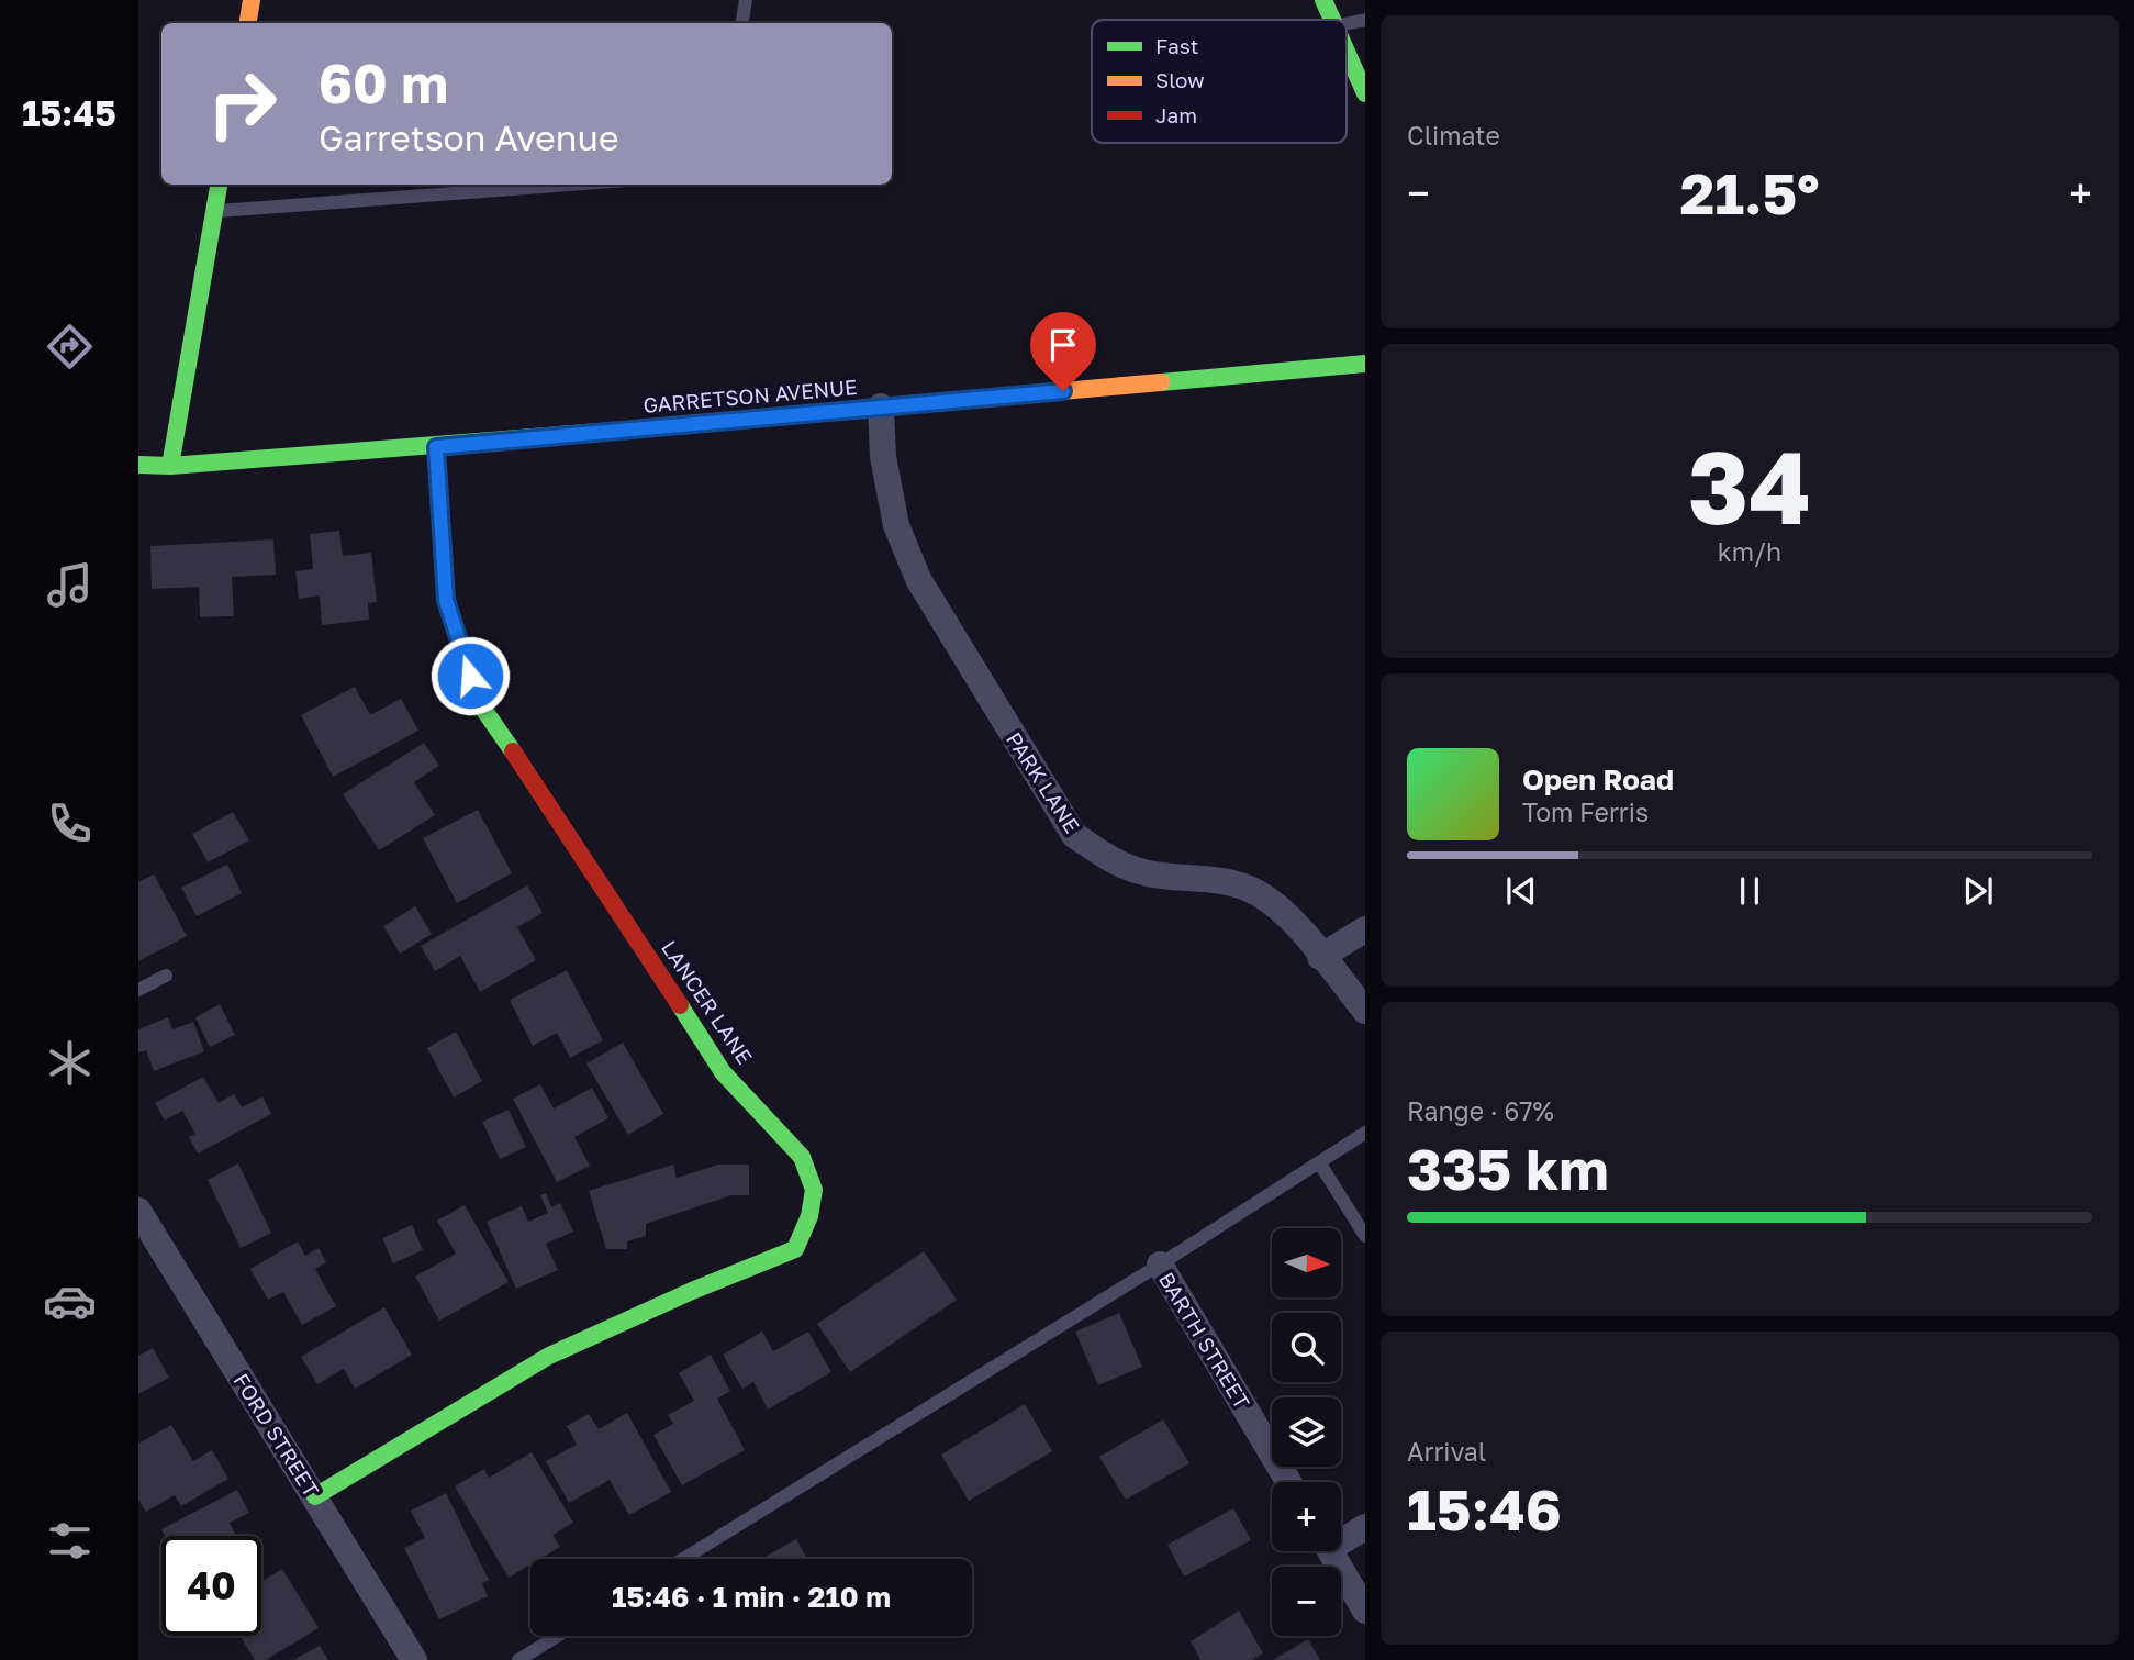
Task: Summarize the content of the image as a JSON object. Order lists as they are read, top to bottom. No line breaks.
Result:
{"streets":{"street":["GARRETSON AVENUE","PARK LANE","LANCER LANE","BARTH STREET","FORD STREET"]},"crossings":[["GARRETSON AVENUE","PARK LANE"],["GARRETSON AVENUE","LANCER LANE"],["LANCER LANE","FORD STREET"]],"legend":["Fast","Slow","Jam"],"north":"right","page":{"tabs":"15:45","tile":["Climate",["34","km/h"],["Range · 67%","335 km"],["Arrival","15:46"]],"turn":["60 m","Garretson Avenue"],"heat":["−","21.5°","+"],"song":["Open Road","Tom Ferris"],"map_buttons":["+","−"],"limit":"40","trip":"15:46 · 1 min · 210 m"}}
